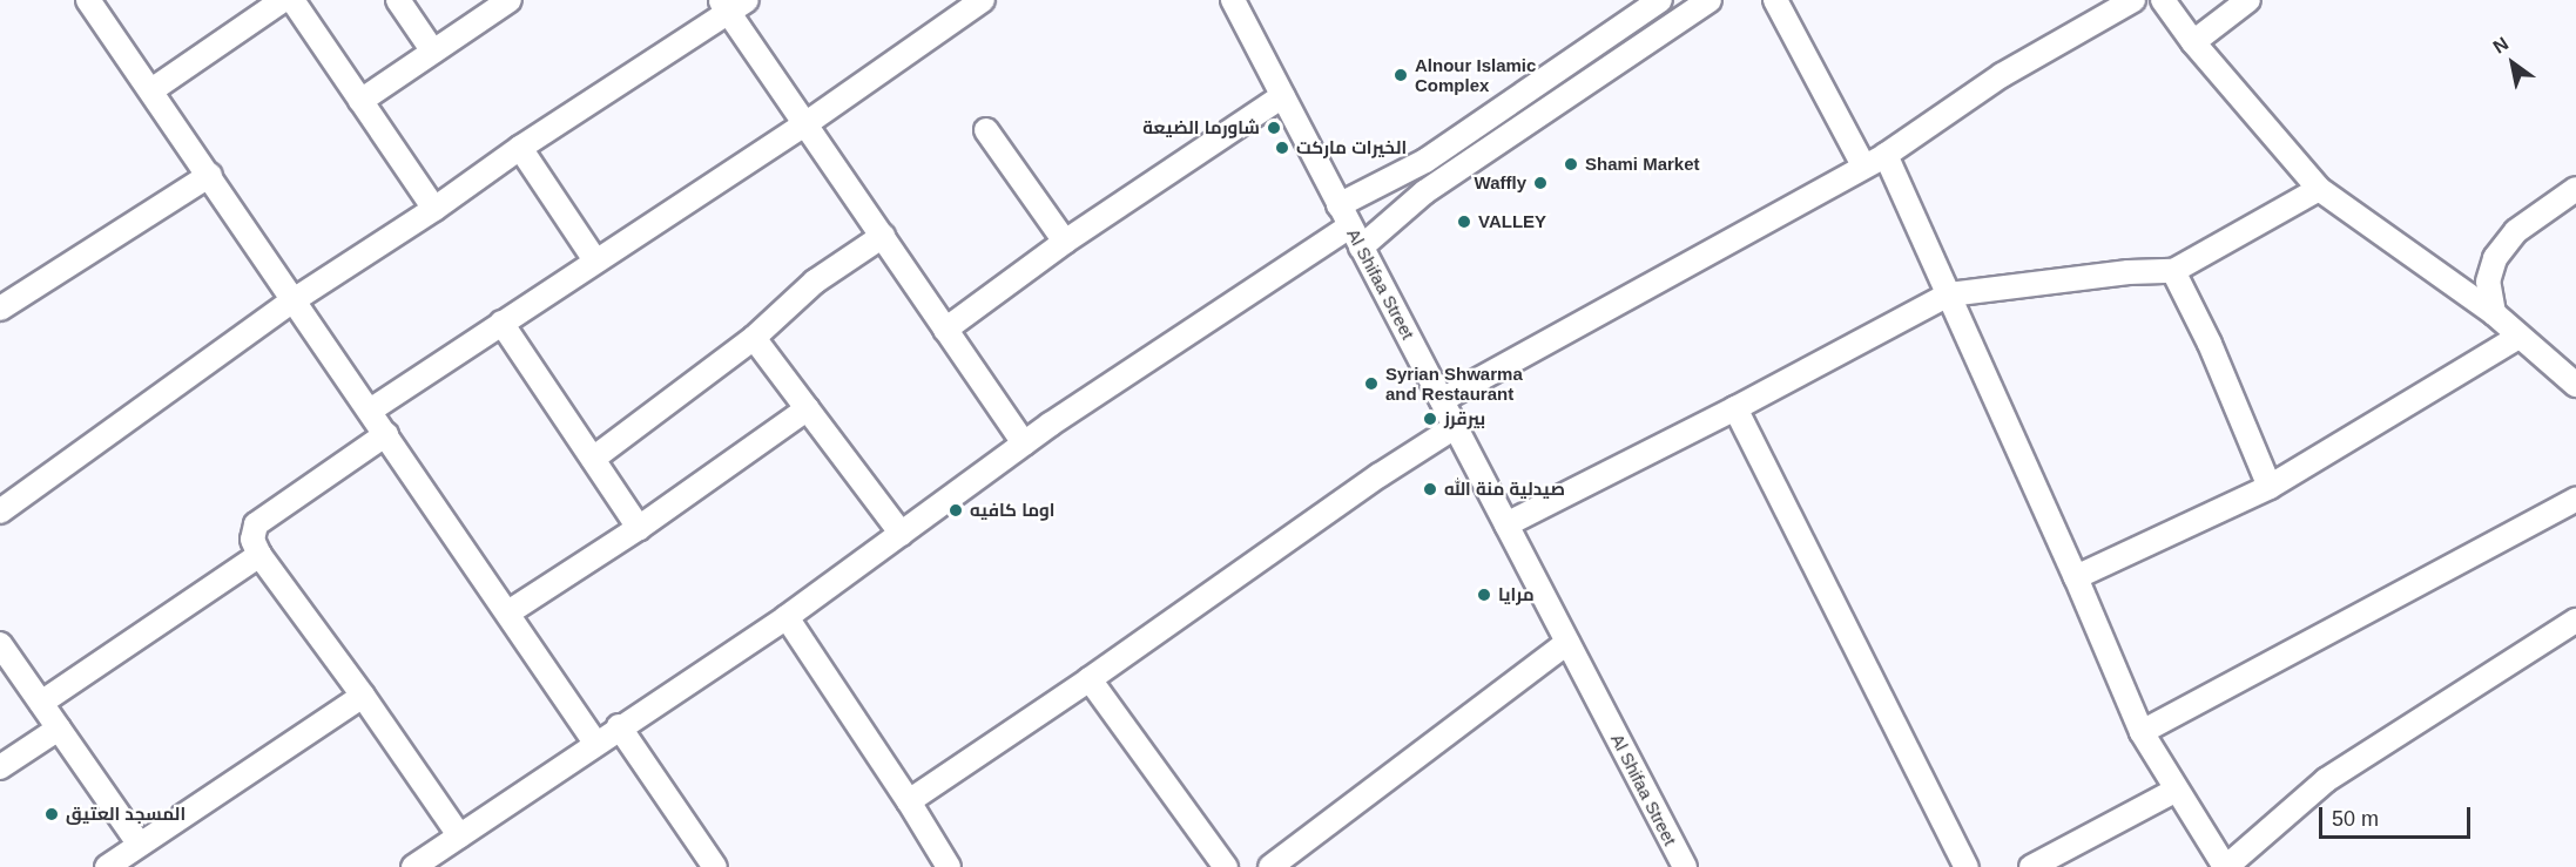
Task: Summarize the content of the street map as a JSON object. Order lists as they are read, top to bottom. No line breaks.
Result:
{"streets":{"street":["Al Shifaa Street"]},"places":["Alnour Islamic Complex","شاورما الضيعة","الخيرات ماركت","Shami Market","Waffly","VALLEY","Syrian Shwarma and Restaurant","بيرقرز","صيدلية منة الله","اوما كافيه","مرايا","المسجد العتيق"],"scale_bar":"50 m","north":"top left"}
